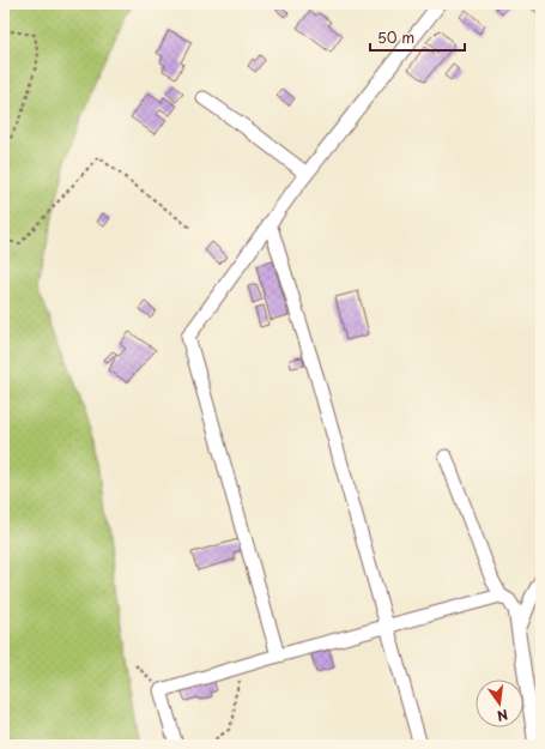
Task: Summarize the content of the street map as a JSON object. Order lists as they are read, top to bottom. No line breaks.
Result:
{"scale_bar":"50 m","north":"bottom"}
